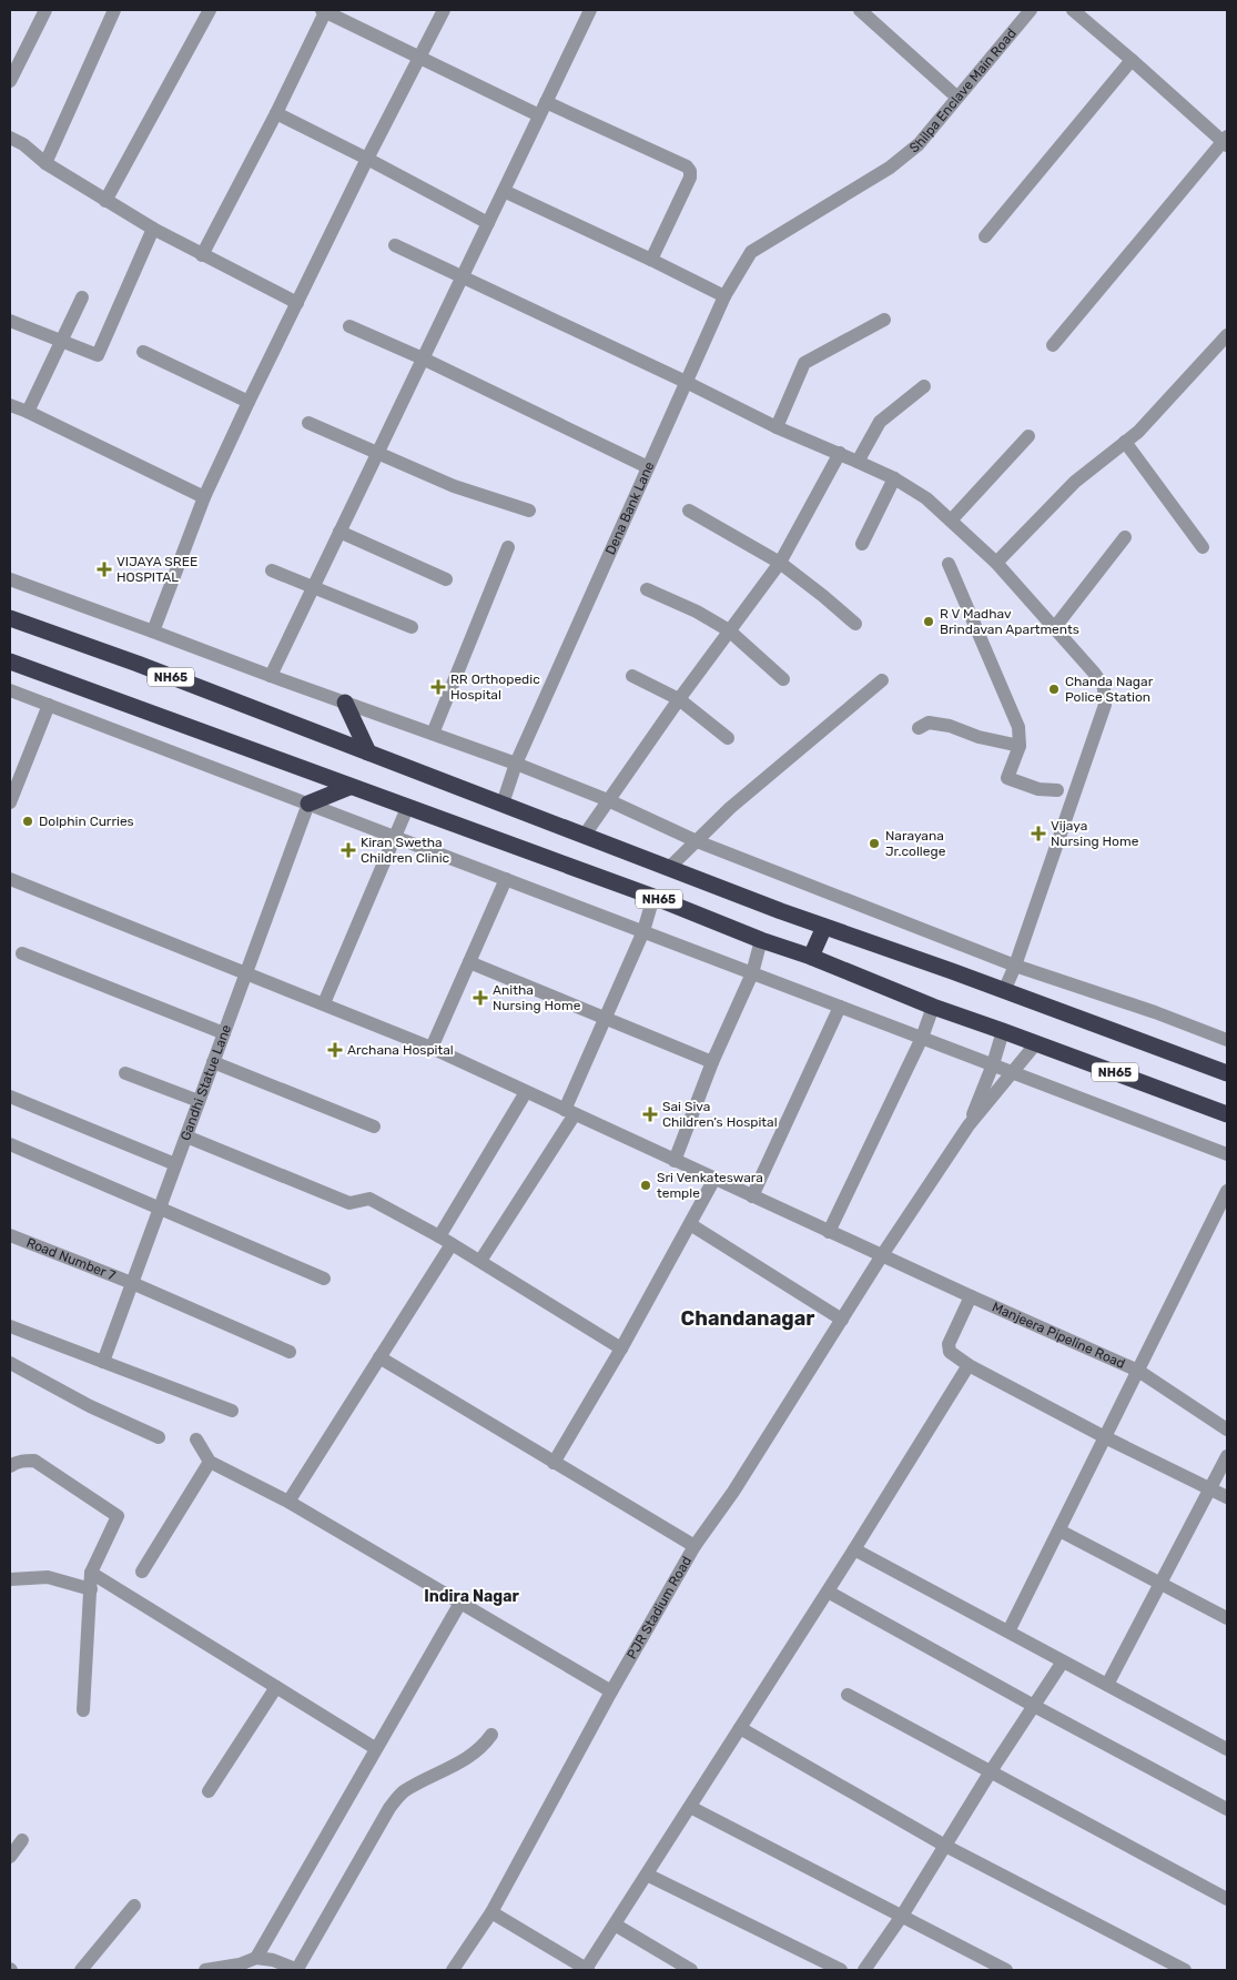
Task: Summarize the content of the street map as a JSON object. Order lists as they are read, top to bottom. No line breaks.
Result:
{"streets":{"highway":["NH65"],"street":["Shilpa Enclave Main Road","Dena Bank Lane","Gandhi Statue Lane","Road Number 7","Manjeera Pipeline Road","PJR Stadium Road"]},"crossings":[["Shilpa Enclave Main Road","Dena Bank Lane"],["Dena Bank Lane","NH65"],["Gandhi Statue Lane","Road Number 7"],["Gandhi Statue Lane","Manjeera Pipeline Road"],["Manjeera Pipeline Road","PJR Stadium Road"]],"districts":["Chandanagar","Indira Nagar"],"places":{"health":["VIJAYA SREE HOSPITAL","RR Orthopedic Hospital","Vijaya Nursing Home","Kiran Swetha Children Clinic","Anitha Nursing Home","Archana Hospital","Sai Siva Children’s Hospital"],"other":["R V Madhav Brindavan Apartments","Chanda Nagar Police Station","Dolphin Curries","Narayana Jr.college","Sri Venkateswara temple"]}}
